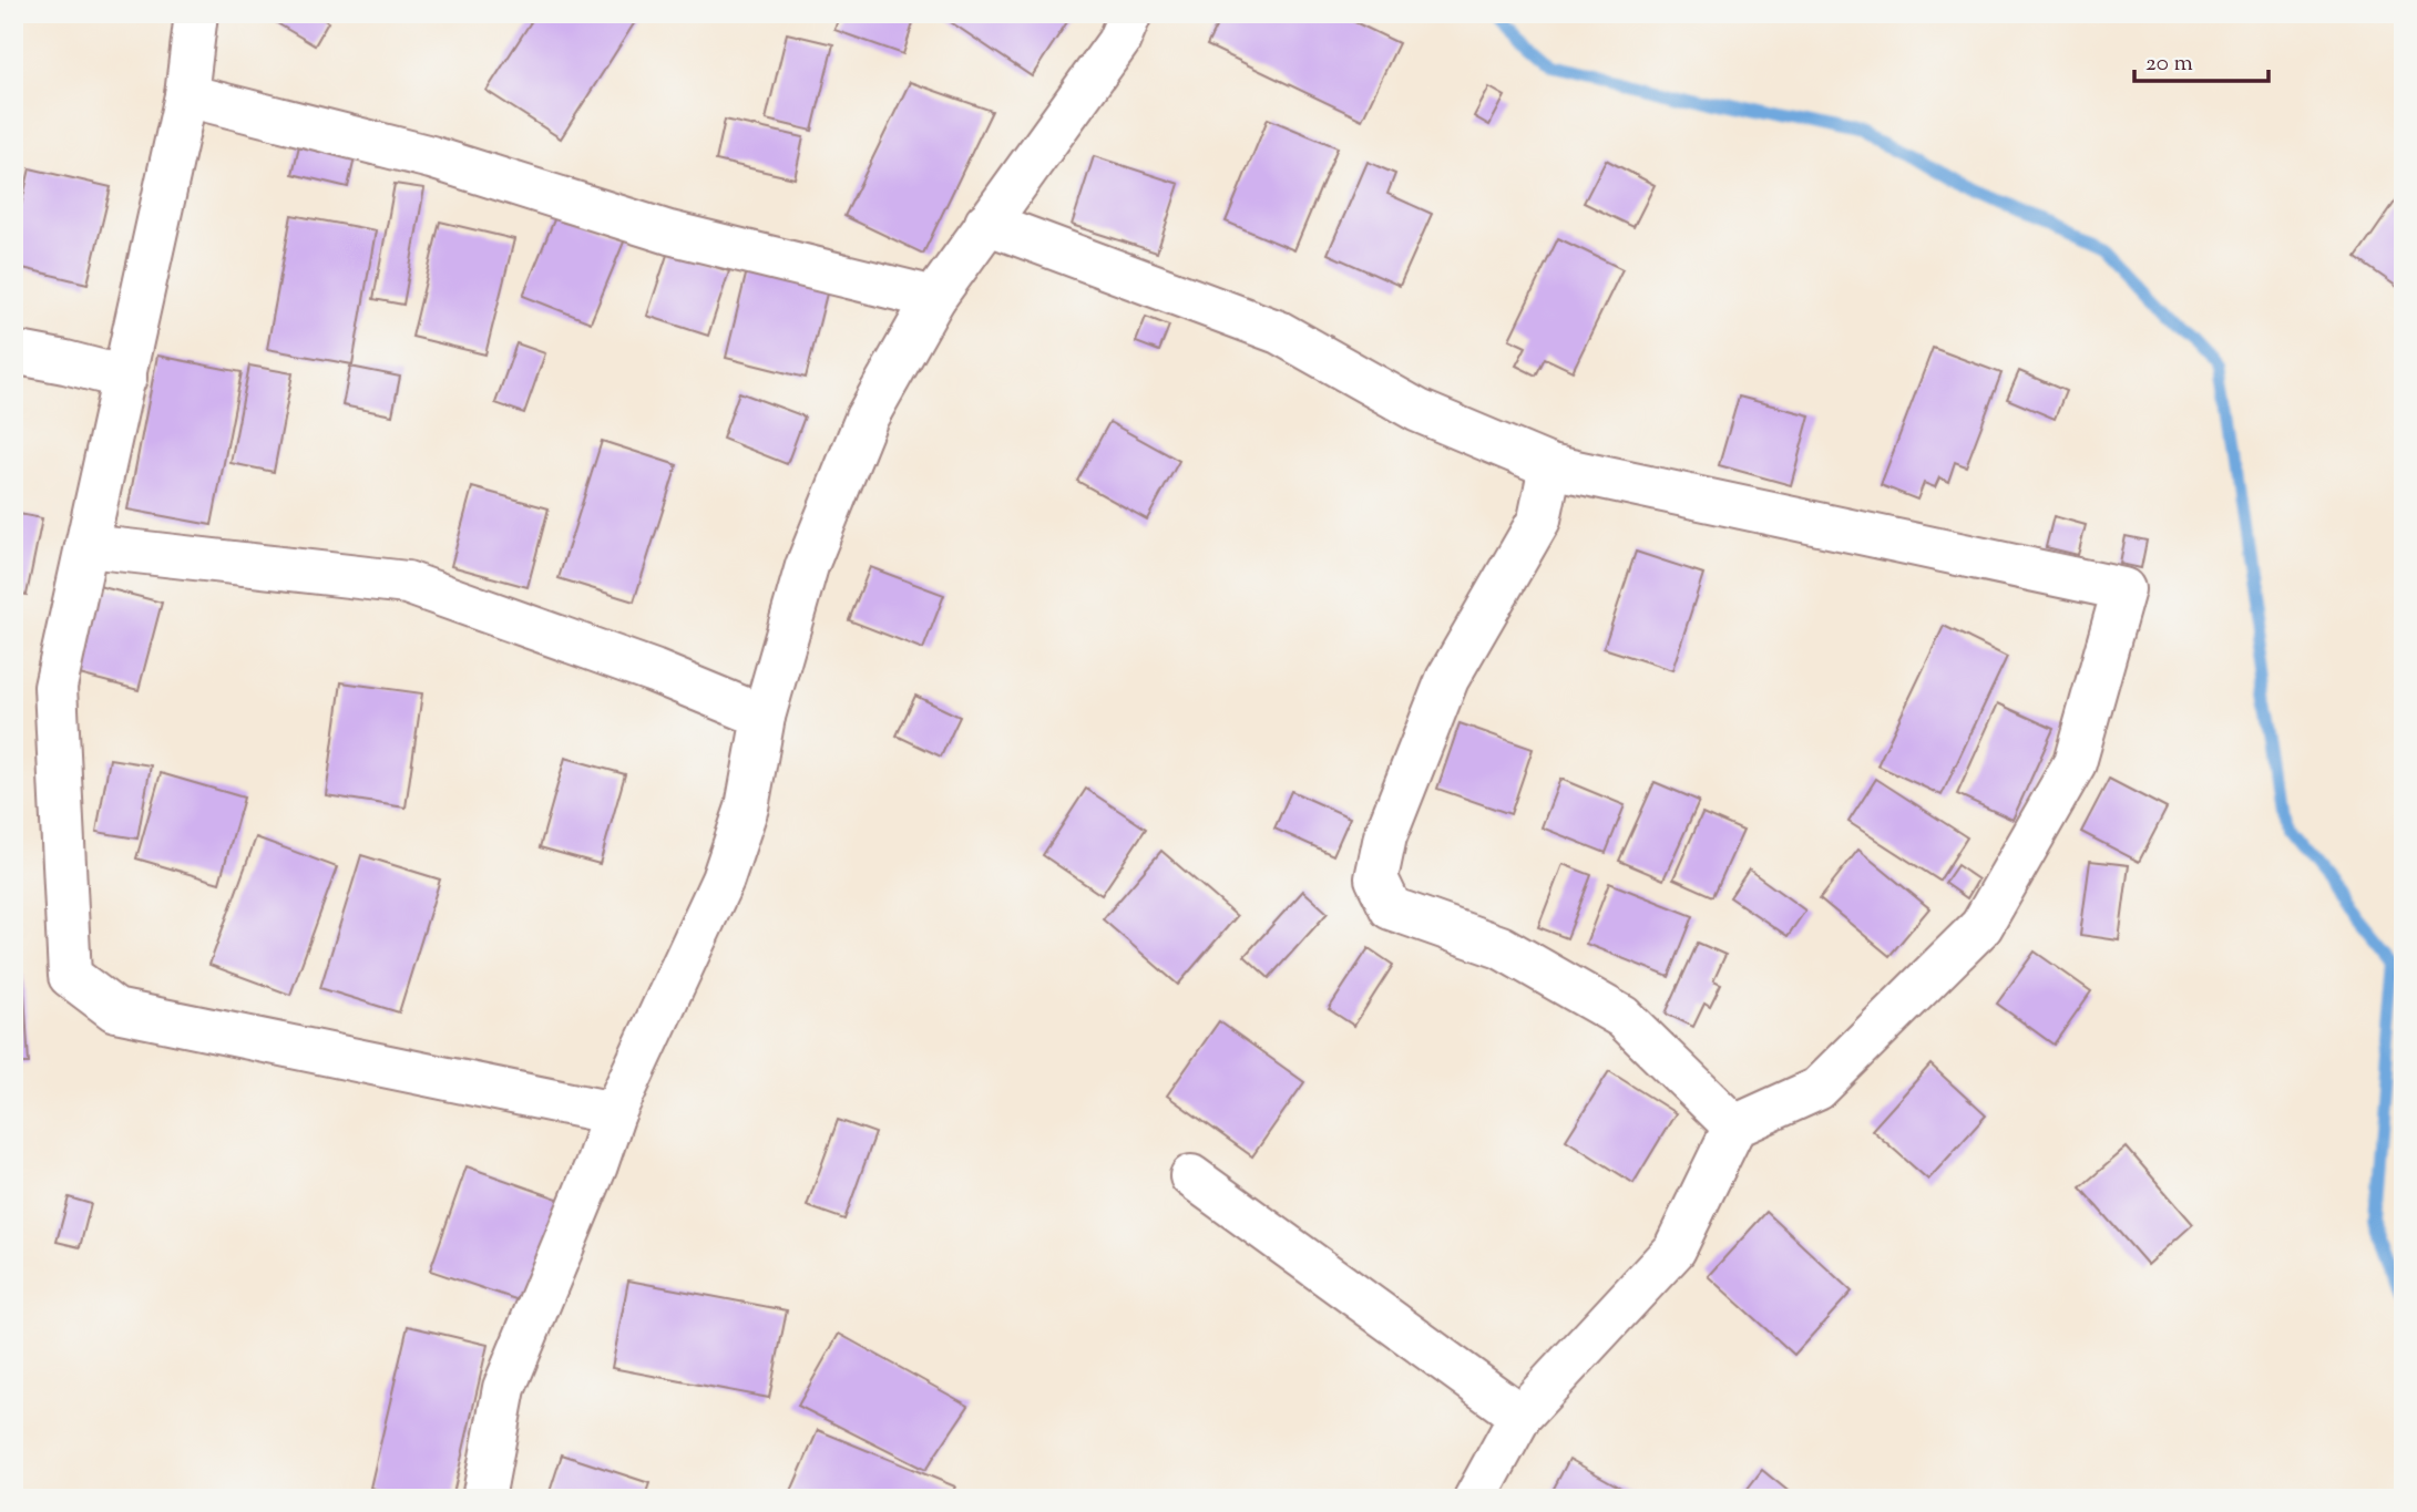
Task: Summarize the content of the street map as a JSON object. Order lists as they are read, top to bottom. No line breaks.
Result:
{"scale_bar":"20 m"}
